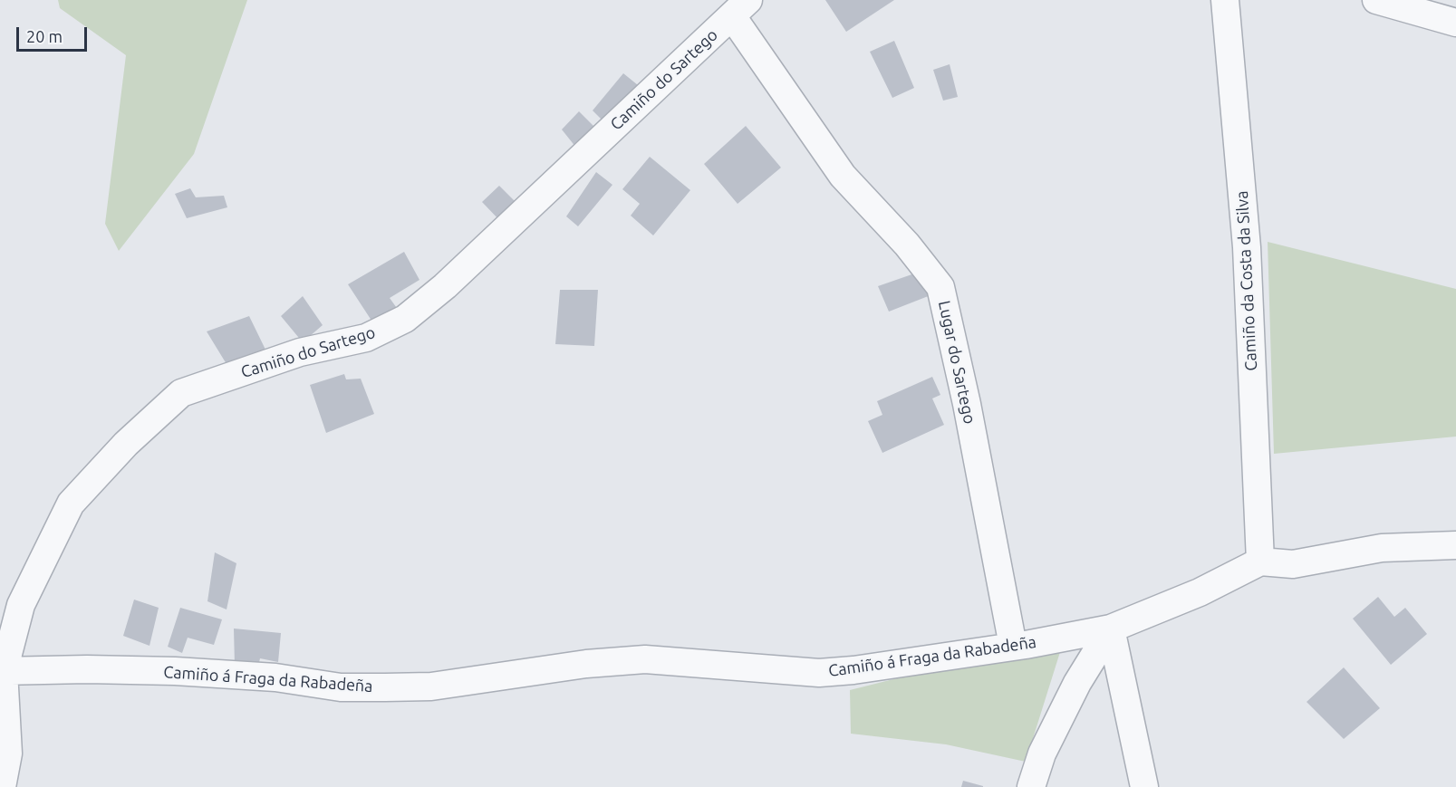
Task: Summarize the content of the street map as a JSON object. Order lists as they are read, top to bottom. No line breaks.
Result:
{"streets":{"street":["Camiño do Sartego","Camiño da Costa da Silva","Lugar do Sartego","Camiño á Fraga da Rabadeña"]},"crossings":[["Camiño do Sartego","Lugar do Sartego"],["Camiño do Sartego","Camiño á Fraga da Rabadeña"],["Camiño da Costa da Silva","Camiño á Fraga da Rabadeña"],["Lugar do Sartego","Camiño á Fraga da Rabadeña"]],"scale_bar":"20 m"}
